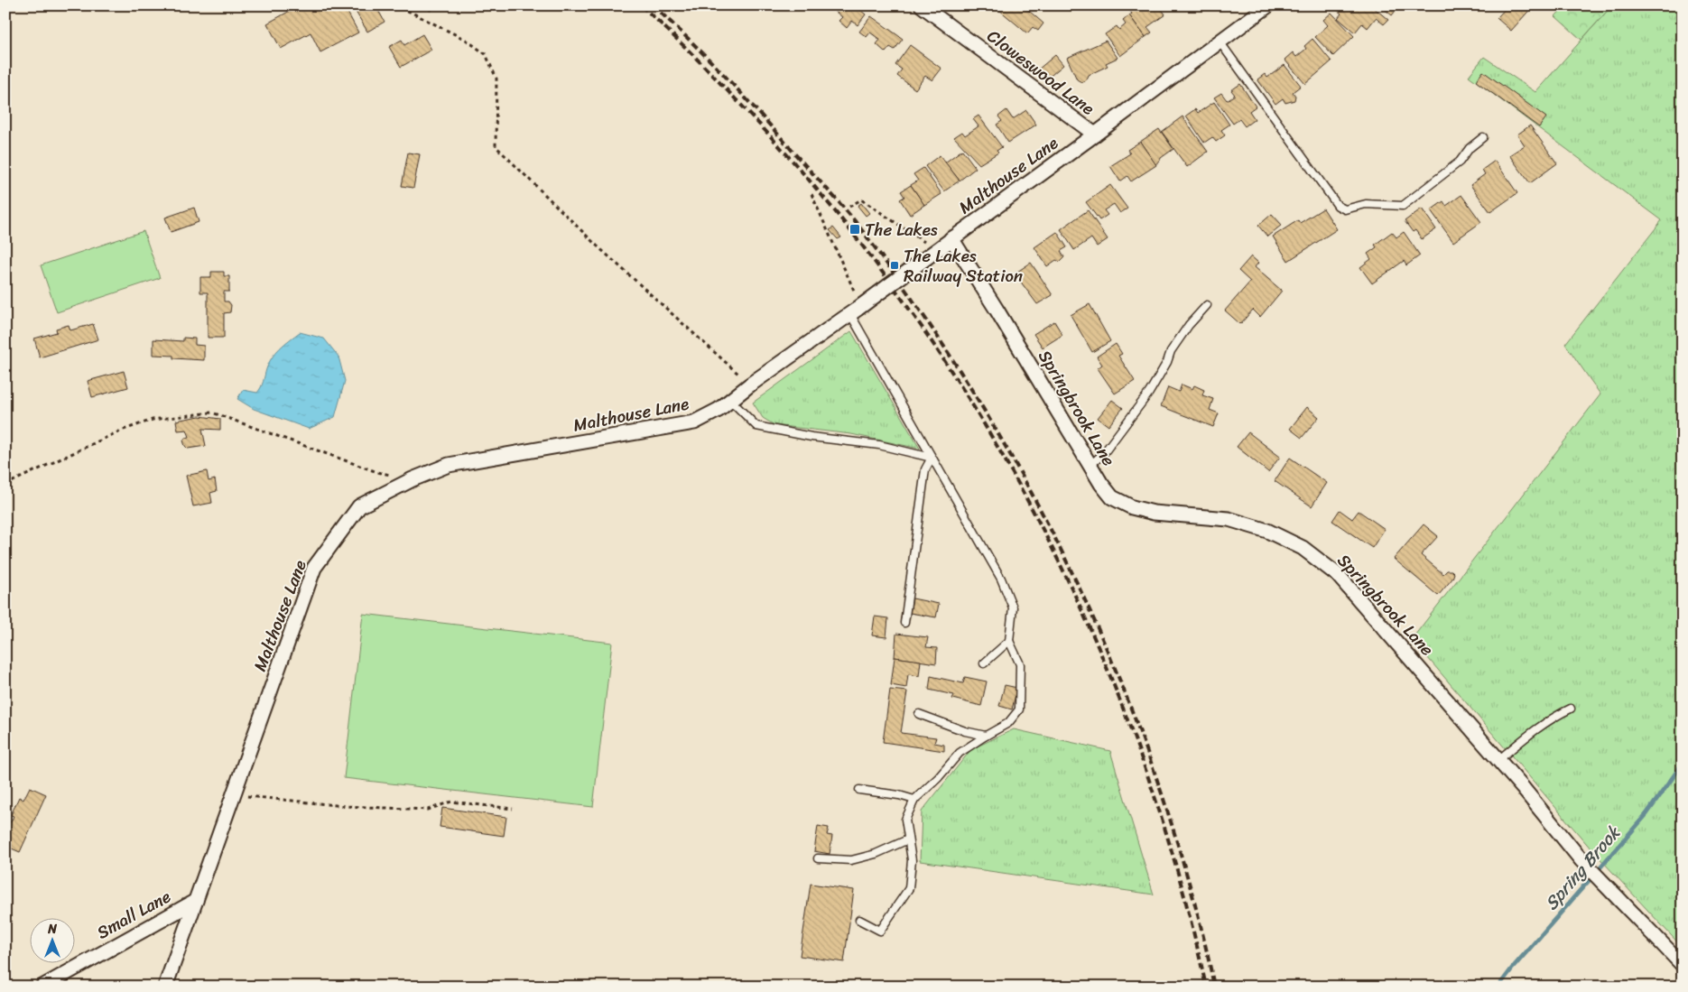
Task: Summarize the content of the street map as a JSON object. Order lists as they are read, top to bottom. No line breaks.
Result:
{"streets":{"street":["Cloweswood Lane","Malthouse Lane","Springbrook Lane","Small Lane"]},"crossings":[["Cloweswood Lane","Malthouse Lane"],["Malthouse Lane","Springbrook Lane"],["Malthouse Lane","Small Lane"]],"water":["Spring Brook"],"places":{"transit":["The Lakes","The Lakes Railway Station"]},"north":"top"}
